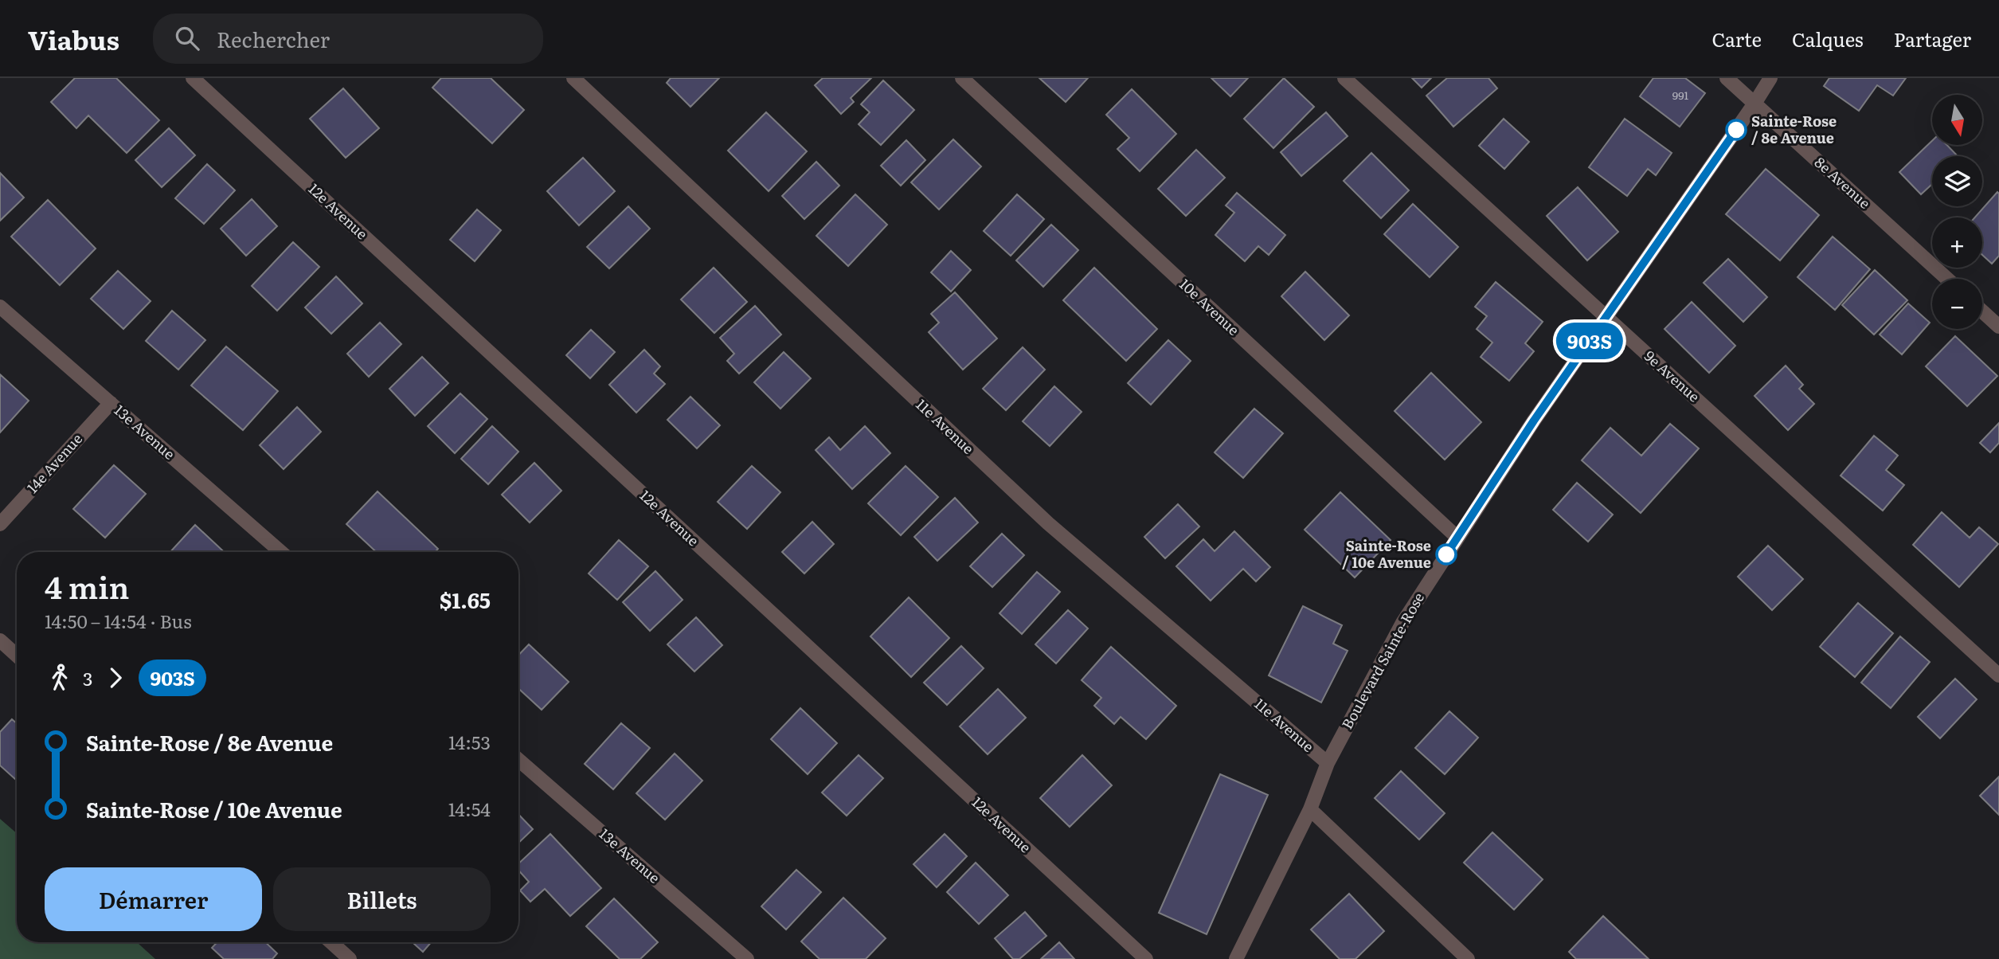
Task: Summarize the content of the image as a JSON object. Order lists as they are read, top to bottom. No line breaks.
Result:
{"streets":{"street":["8e Avenue","12e Avenue","10e Avenue","9e Avenue","11e Avenue","13e Avenue","14e Avenue","Boulevard Sainte-Rose"]},"crossings":[["8e Avenue","Boulevard Sainte-Rose"],["10e Avenue","Boulevard Sainte-Rose"],["9e Avenue","Boulevard Sainte-Rose"],["11e Avenue","Boulevard Sainte-Rose"],["13e Avenue","14e Avenue"]],"places":["Sainte-Rose / 8e Avenue","Sainte-Rose / 10e Avenue"],"lines":["bus line 903S"],"house_numbers":["991"],"north":"bottom","page":{"header":"Viabus","search":"Rechercher","nav":["Carte","Calques","Partager"],"on_map":"903S","map_buttons":["+","−"],"heading":["4 min","14:50 – 14:54 · Bus","$1.65"],"legs":["3","903S"],"list":[{"name":"Sainte-Rose / 8e Avenue","value":"14:53"},{"name":"Sainte-Rose / 10e Avenue","value":"14:54"}],"buttons":["Démarrer","Billets"]}}
